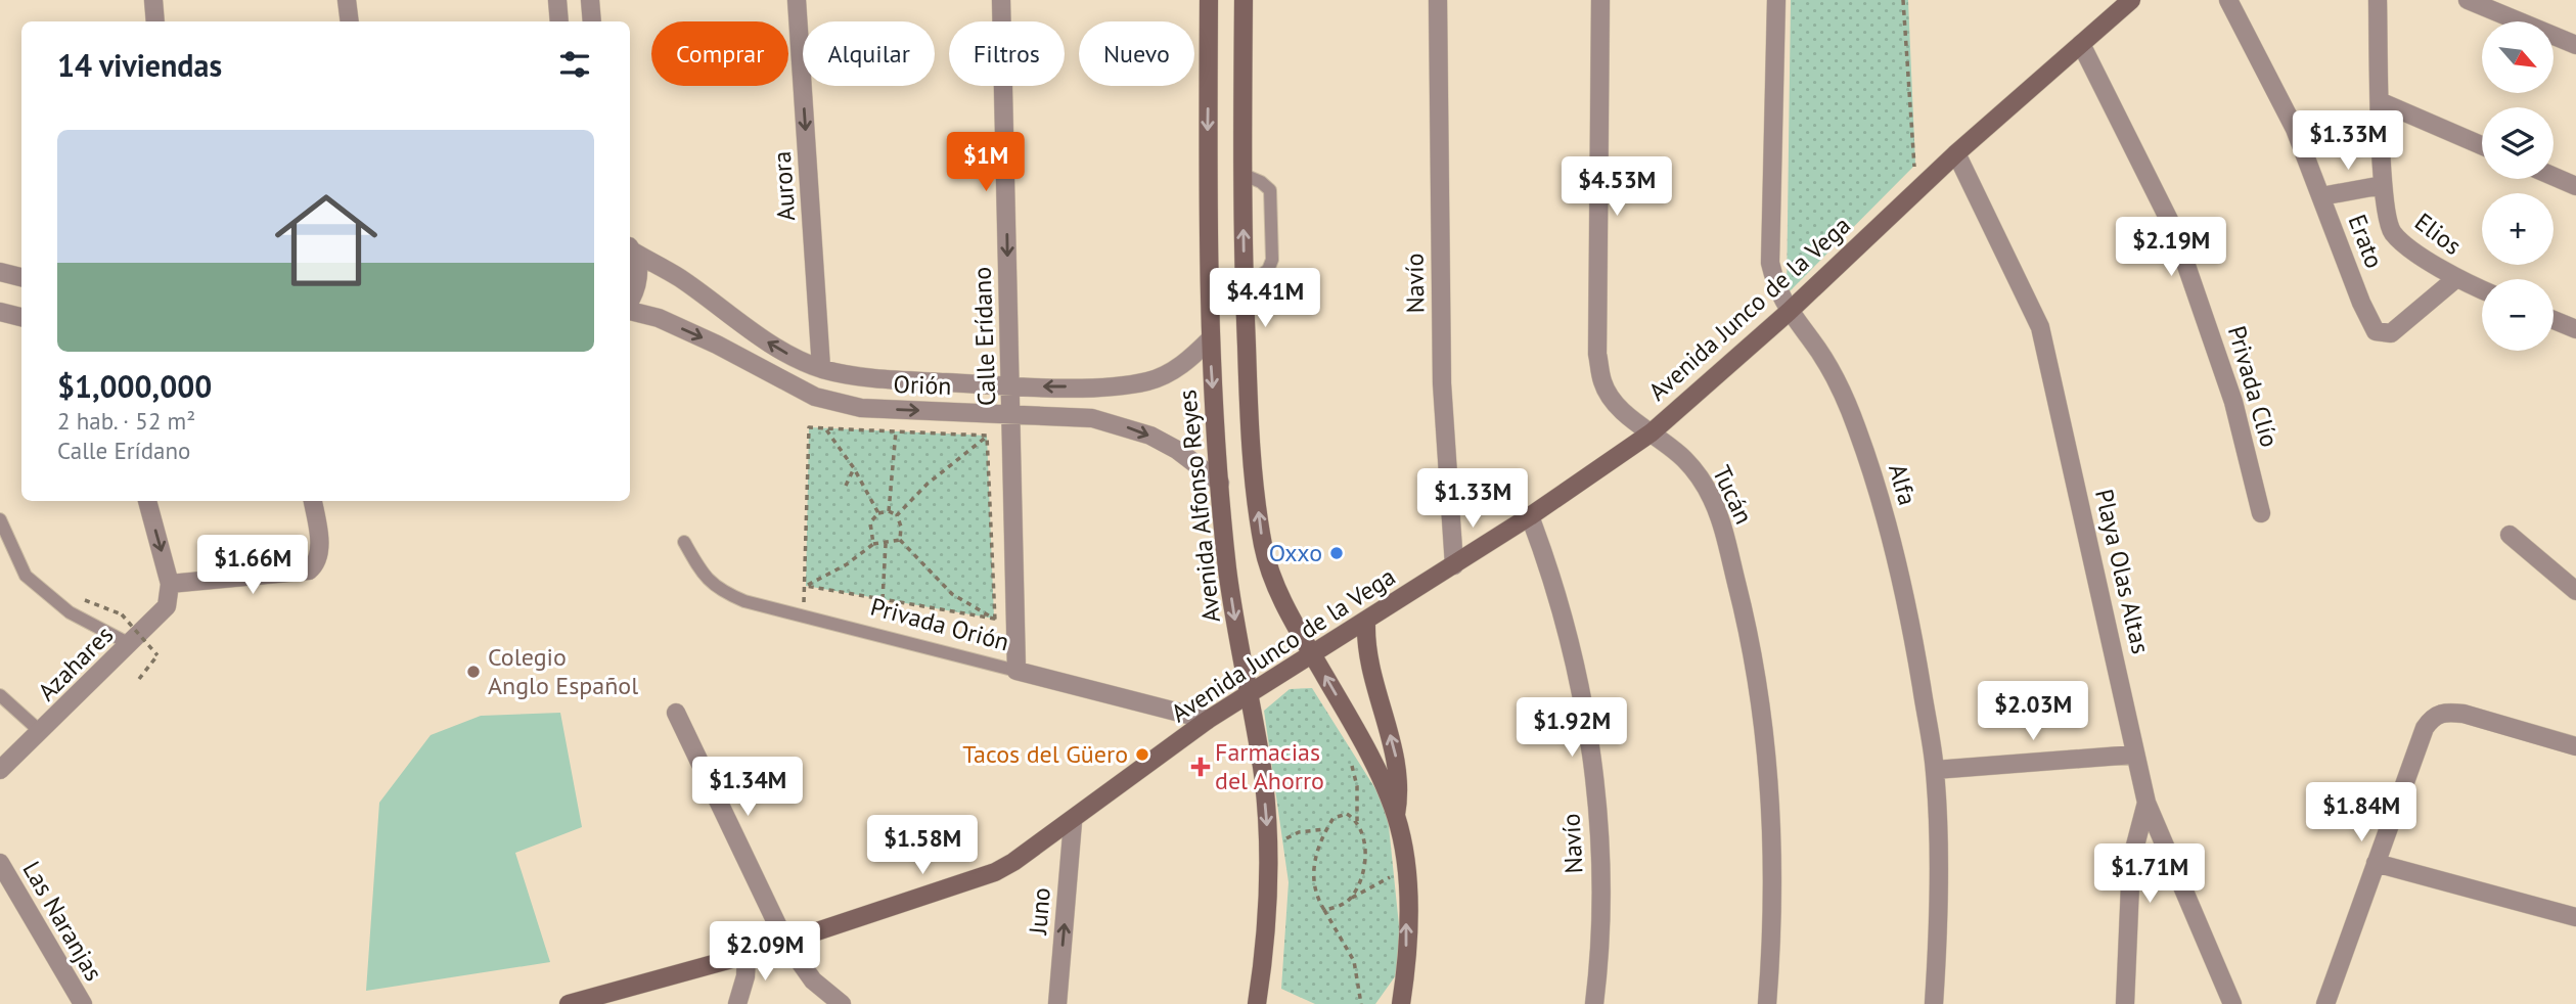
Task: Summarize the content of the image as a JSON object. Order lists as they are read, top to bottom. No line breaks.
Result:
{"streets":{"main road":["Avenida Junco de la Vega","Avenida Alfonso Reyes"],"street":["Aurora","Elios","Erato","Navío","Calle Erídano","Orión","Privada Clío","Alfa","Tucán","Playa Olas Altas","Privada Orión","Azahares","Juno","Las Naranjas"]},"crossings":[["Aurora","Orión"],["Elios","Erato"],["Navío","Avenida Junco de la Vega"],["Avenida Junco de la Vega","Privada Clío"],["Avenida Junco de la Vega","Alfa"],["Avenida Junco de la Vega","Tucán"],["Avenida Junco de la Vega","Avenida Alfonso Reyes"],["Avenida Junco de la Vega","Playa Olas Altas"],["Avenida Junco de la Vega","Privada Orión"],["Avenida Junco de la Vega","Juno"],["Calle Erídano","Orión"],["Calle Erídano","Privada Orión"],["Orión","Avenida Alfonso Reyes"]],"one_way":["Aurora","Calle Erídano","Juno"],"places":{"other":["Oxxo","Colegio Anglo Español","Tacos del Güero"],"health":["Farmacias del Ahorro"]},"north":"bottom right","page":{"map_buttons":["+","−"],"chip":["Comprar","Alquilar","Filtros","Nuevo"],"heading":"14 viviendas","list":[{"name":"$1,000,000","note":"2 hab. · 52 m² · Calle Erídano"}],"price":["$1.33M","$1M","$4.53M","$2.19M","$4.41M","$1.33M","$1.66M","$2.03M","$1.92M","$1.34M","$1.84M","$1.58M","$1.71M","$2.09M"]}}
